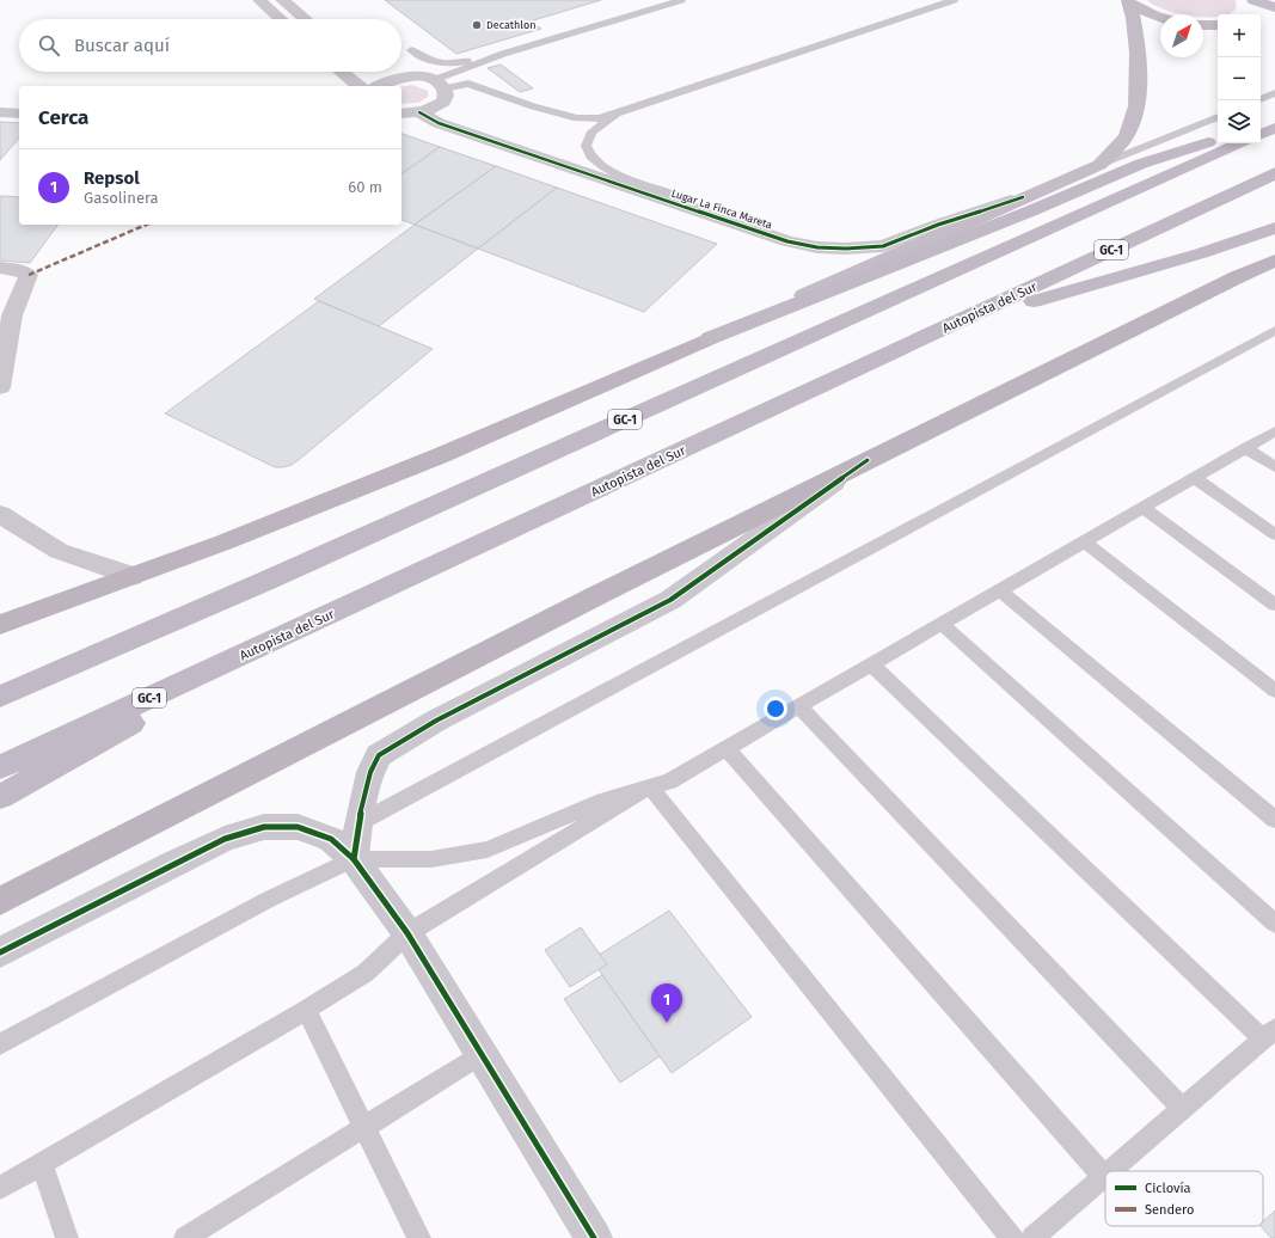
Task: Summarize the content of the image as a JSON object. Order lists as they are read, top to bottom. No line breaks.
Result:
{"streets":{"highway":["GC-1","Autopista del Sur"],"street":["Lugar La Finca Mareta"]},"places":["Decathlon"],"legend":["Ciclovía","Sendero"],"north":"top right","page":{"map_buttons":["+","−"],"search":"Buscar aquí","heading":"Cerca","list":[{"mark":"1","name":"Repsol","note":"Gasolinera","value":"60 m"}],"pins":"1"}}
